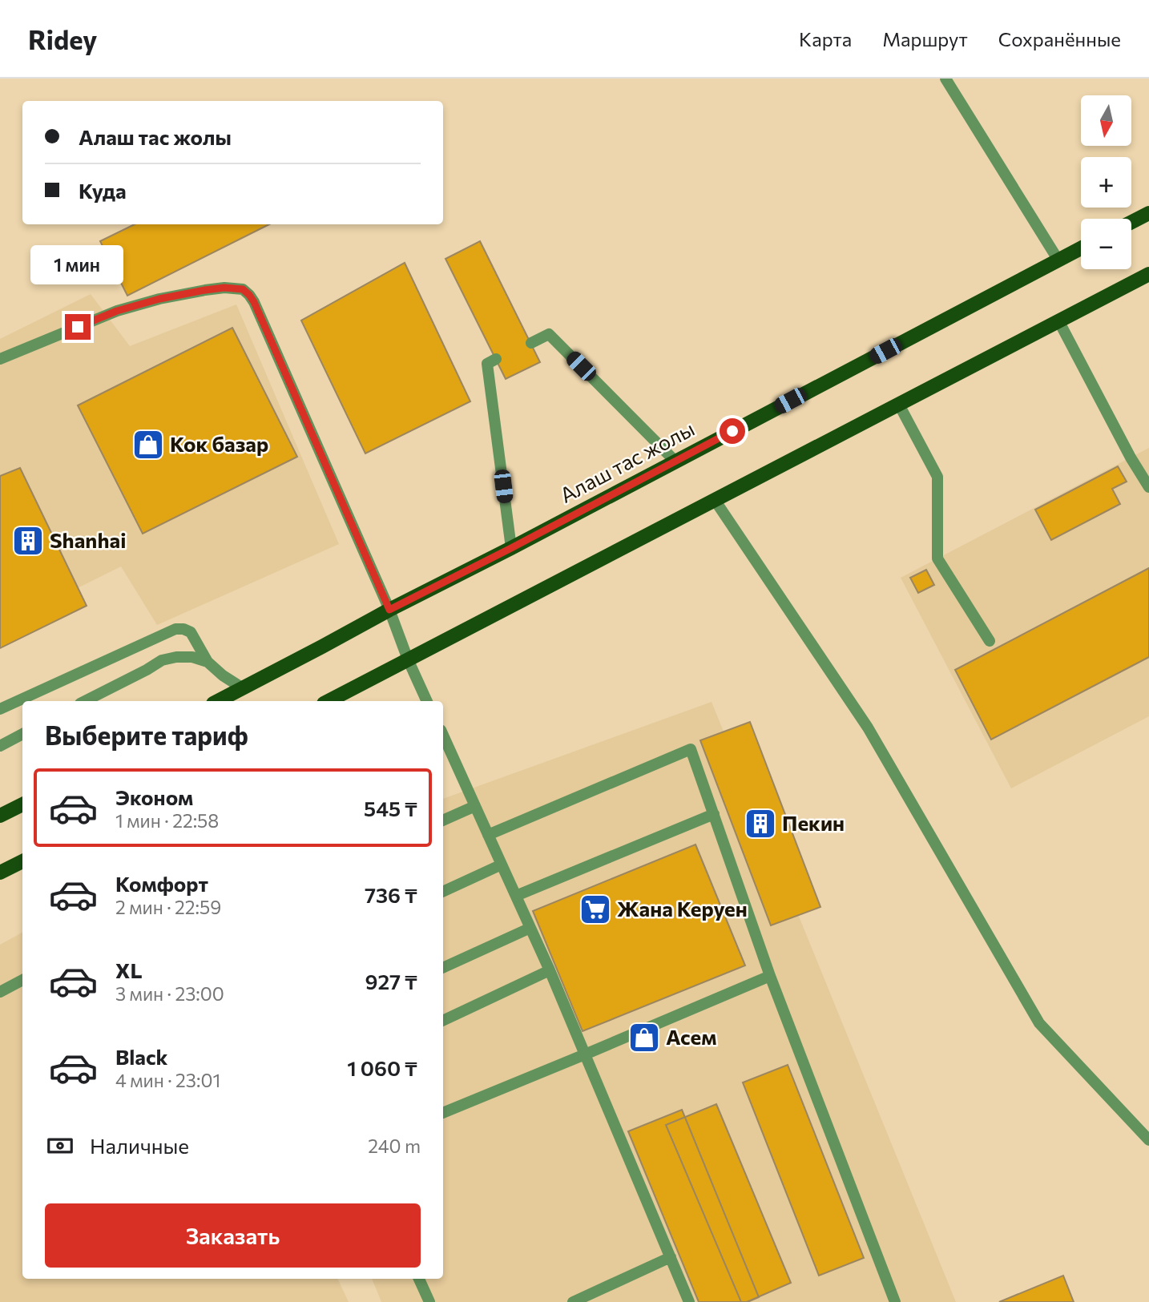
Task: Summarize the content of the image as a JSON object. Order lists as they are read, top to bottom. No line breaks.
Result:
{"streets":{"main road":["Алаш тас жолы"]},"places":{"shop":["Кок базар","Асем"],"building":["Shanhai","Пекин"],"supermarket":["Жана Керуен"]},"north":"bottom","page":{"header":"Ridey","nav":["Карта","Маршрут","Сохранённые"],"map_buttons":["+","−"],"banner":["Алаш тас жолы","Куда"],"bubble":"1 мин","heading":"Выберите тариф","list":[{"name":"Эконом","note":"1 мин · 22:58","value":"545 ₸"},{"name":"Комфорт","note":"2 мин · 22:59","value":"736 ₸"},{"name":"XL","note":"3 мин · 23:00","value":"927 ₸"},{"name":"Black","note":"4 мин · 23:01","value":"1 060 ₸"}],"pay":["Наличные","240 m"],"buttons":"Заказать"}}
